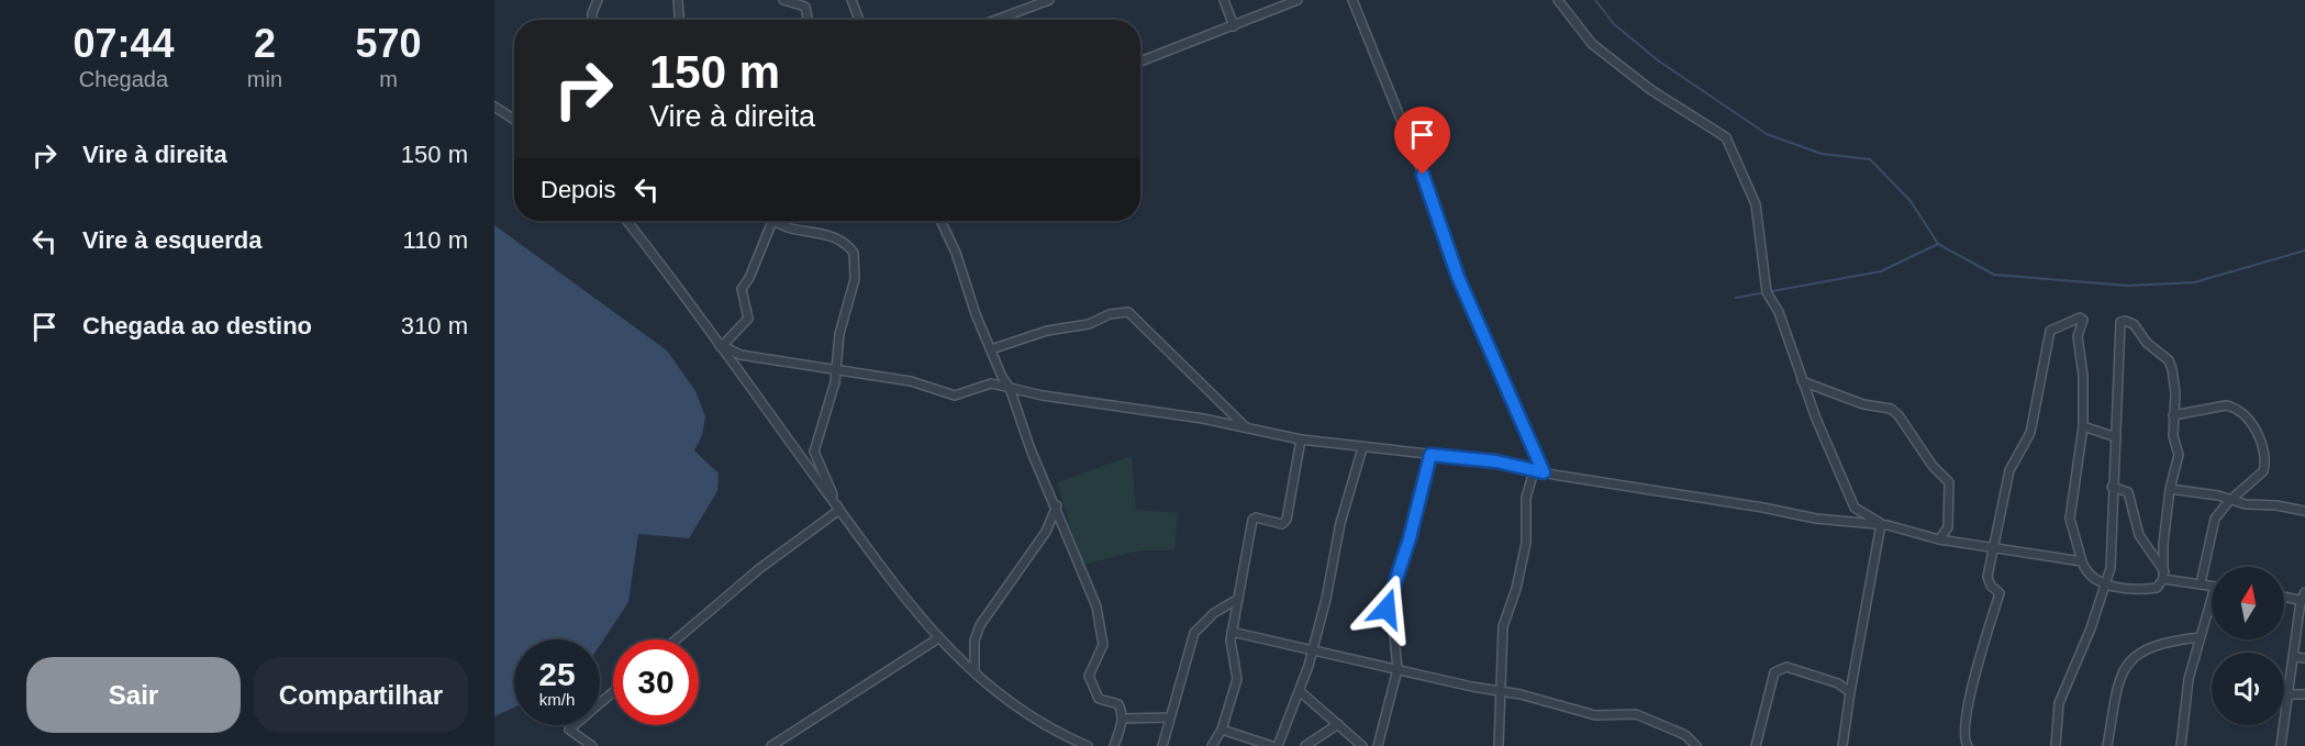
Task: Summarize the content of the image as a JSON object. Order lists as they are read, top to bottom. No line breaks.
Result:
{"north":"top","page":{"eta":["07:44","Chegada","2","min","570","m"],"turn":["150 m","Vire à direita"],"list":[{"name":"Vire à direita","value":"150 m"},{"name":"Vire à esquerda","value":"110 m"},{"name":"Chegada ao destino","value":"310 m"}],"then":"Depois","speed":"25 km/h","limit":"30","buttons":["Sair","Compartilhar"]}}
